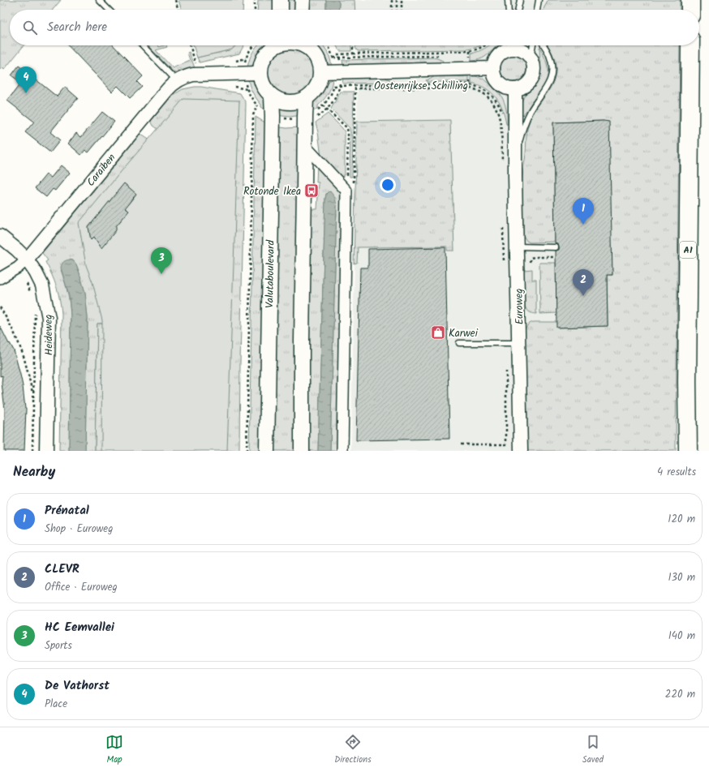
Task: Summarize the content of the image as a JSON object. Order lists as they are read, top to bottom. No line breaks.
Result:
{"streets":{"highway":["A1"],"main road":["Valutaboulevard"],"street":["Oostenrijkse Schilling","Caraïben","Euroweg","Heideweg"]},"crossings":[["Caraïben","Heideweg"]],"places":{"bus stop":["Rotonde Ikea"],"shop":["Karwei"]},"page":{"search":"Search here","pins":["4","1","3","2"],"heading":["Nearby","4 results"],"list":[{"mark":"1","name":"Prénatal","note":"Shop · Euroweg","value":"120 m"},{"mark":"2","name":"CLEVR","note":"Office · Euroweg","value":"130 m"},{"mark":"3","name":"HC Eemvallei","note":"Sports","value":"140 m"},{"mark":"4","name":"De Vathorst","note":"Place","value":"220 m"}],"nav":["Map","Directions","Saved"]}}
